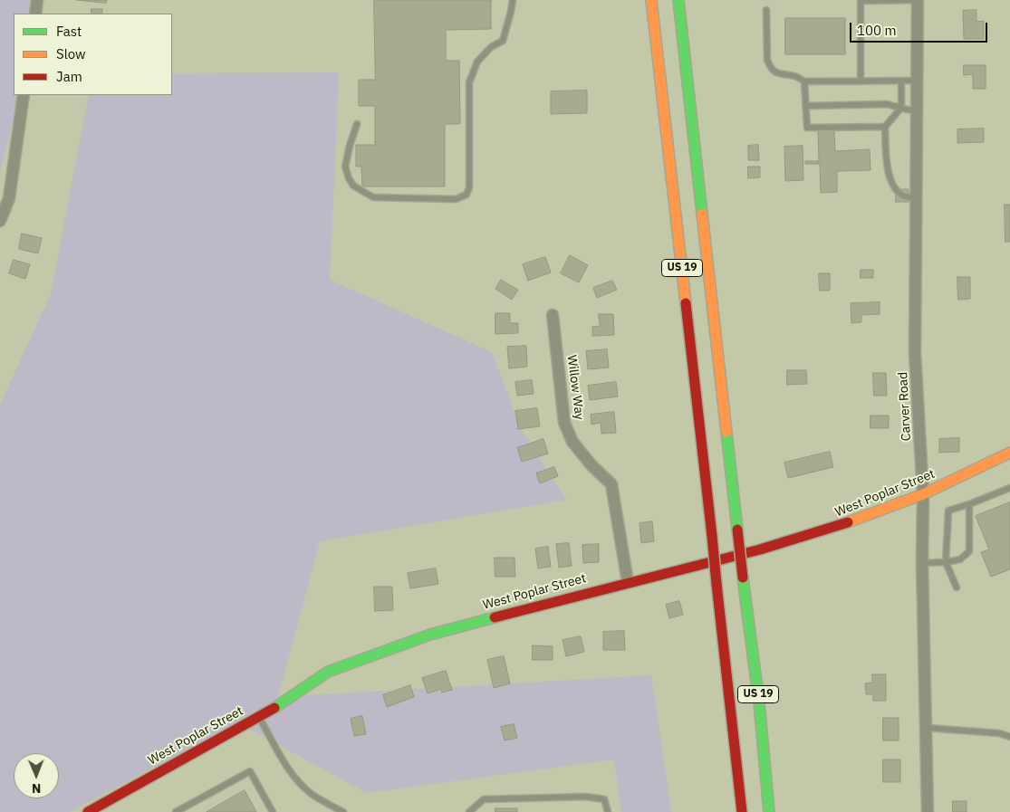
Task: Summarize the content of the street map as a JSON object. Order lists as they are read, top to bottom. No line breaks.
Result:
{"streets":{"main road":["US 19","West Poplar Street"],"street":["Willow Way","Carver Road"]},"crossings":[["Willow Way","West Poplar Street"],["Carver Road","West Poplar Street"]],"legend":["Fast","Slow","Jam"],"scale_bar":"100 m","north":"bottom"}
